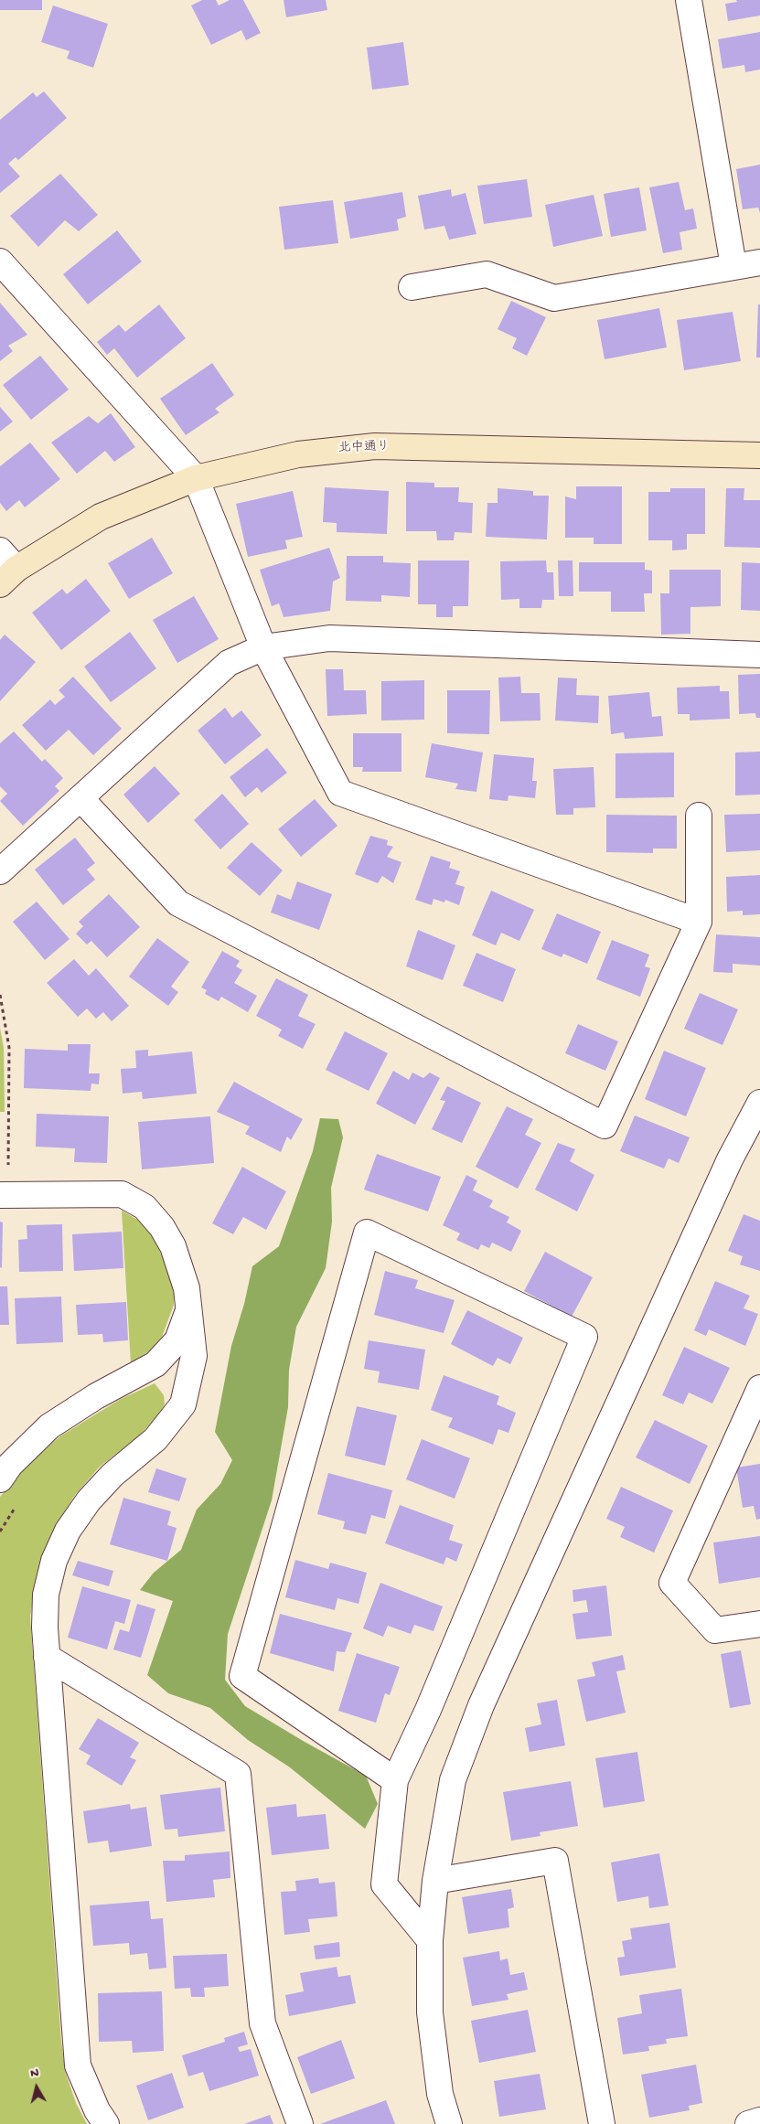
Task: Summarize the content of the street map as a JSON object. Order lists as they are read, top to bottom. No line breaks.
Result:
{"streets":{"street":["北中通り"]},"north":"top"}
